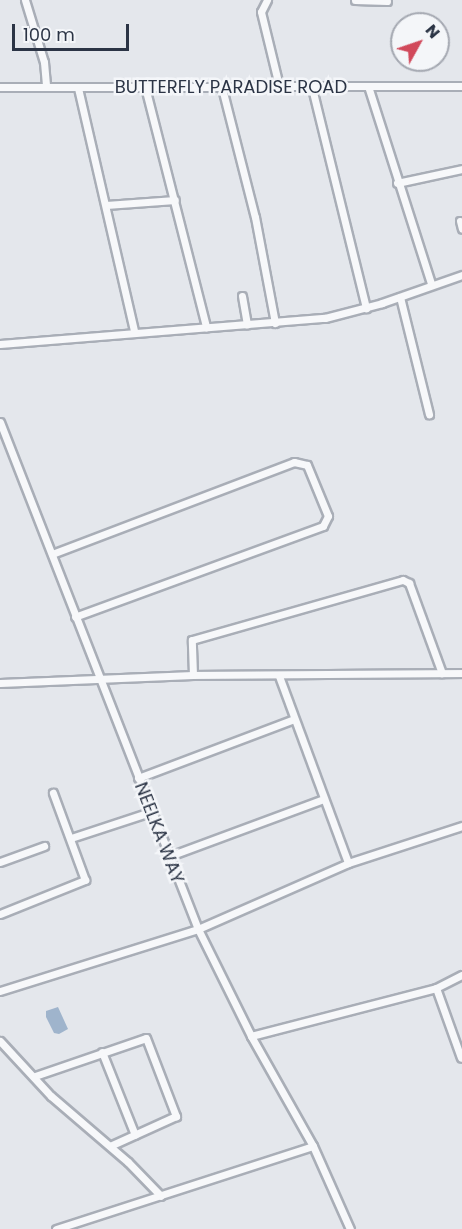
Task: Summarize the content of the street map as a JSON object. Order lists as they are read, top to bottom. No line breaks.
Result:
{"streets":{"street":["BUTTERFLY PARADISE ROAD","NEELKA WAY"]},"scale_bar":"100 m","north":"top right"}
